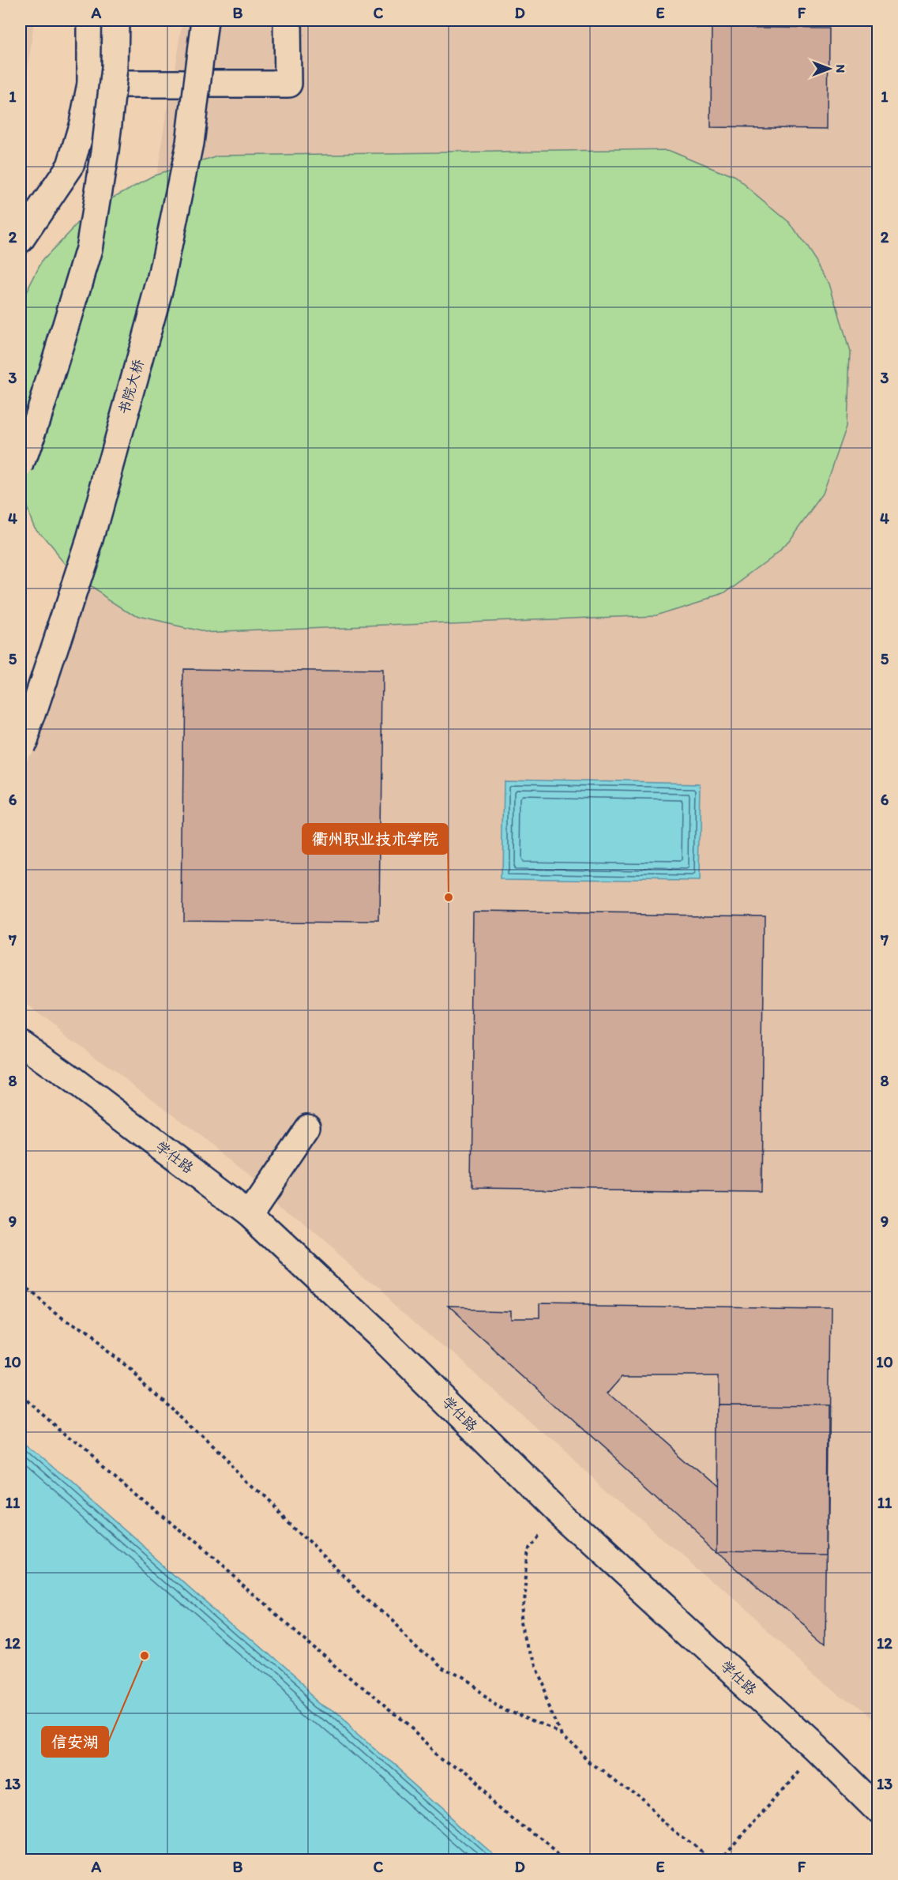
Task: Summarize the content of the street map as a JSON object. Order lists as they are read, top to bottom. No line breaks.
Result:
{"streets":{"street":["书院大桥","学仕路"]},"places":["衢州职业技术学院","信安湖"],"north":"right","grid":{"columns":["A","B","C","D","E","F"],"rows":["1","2","3","4","5","6","7","8","9","10","11","12","13"]}}
